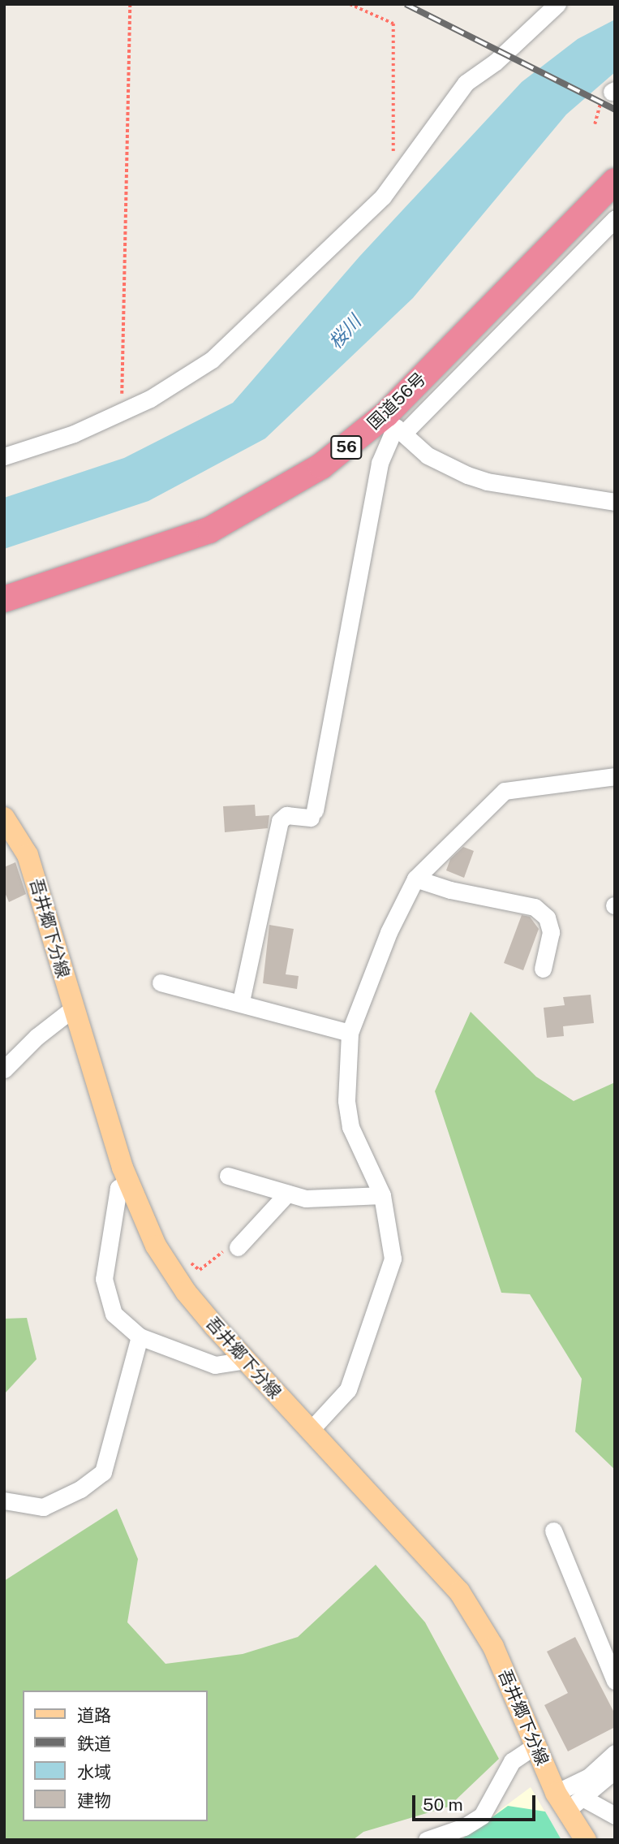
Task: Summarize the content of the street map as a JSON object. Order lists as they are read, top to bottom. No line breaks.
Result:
{"streets":{"highway":["国道56号","56"],"main road":["吾井郷下分線"]},"water":["桜川"],"legend":["道路","鉄道","水域","建物"],"scale_bar":"50 m"}
